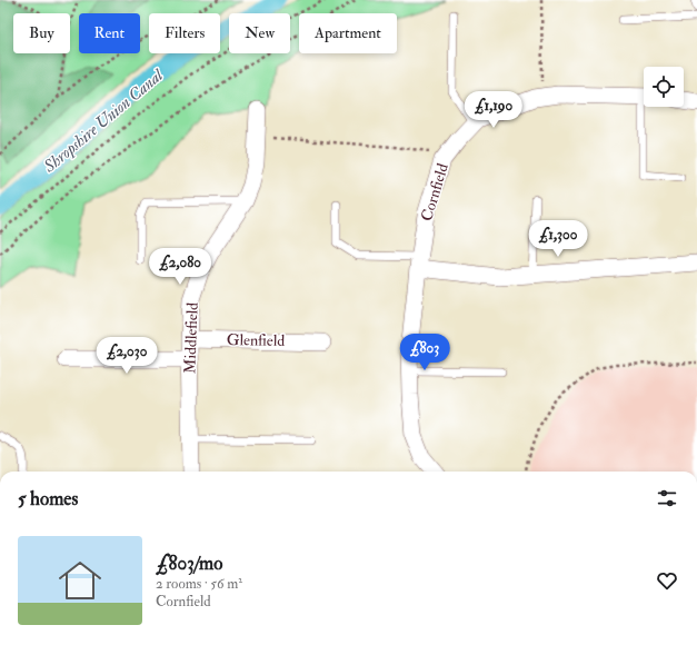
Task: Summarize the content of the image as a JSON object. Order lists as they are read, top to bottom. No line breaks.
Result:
{"streets":{"street":["Cornfield","Middlefield","Glenfield"]},"crossings":[["Middlefield","Glenfield"]],"water":["Shropshire Union Canal"],"page":{"chip":["Buy","Rent","Filters","New","Apartment"],"price":["£1,190","£1,300","£2,080","£803","£2,030"],"heading":"5 homes","list":[{"name":"£803/mo","note":"2 rooms · 56 m² · Cornfield"}]}}
